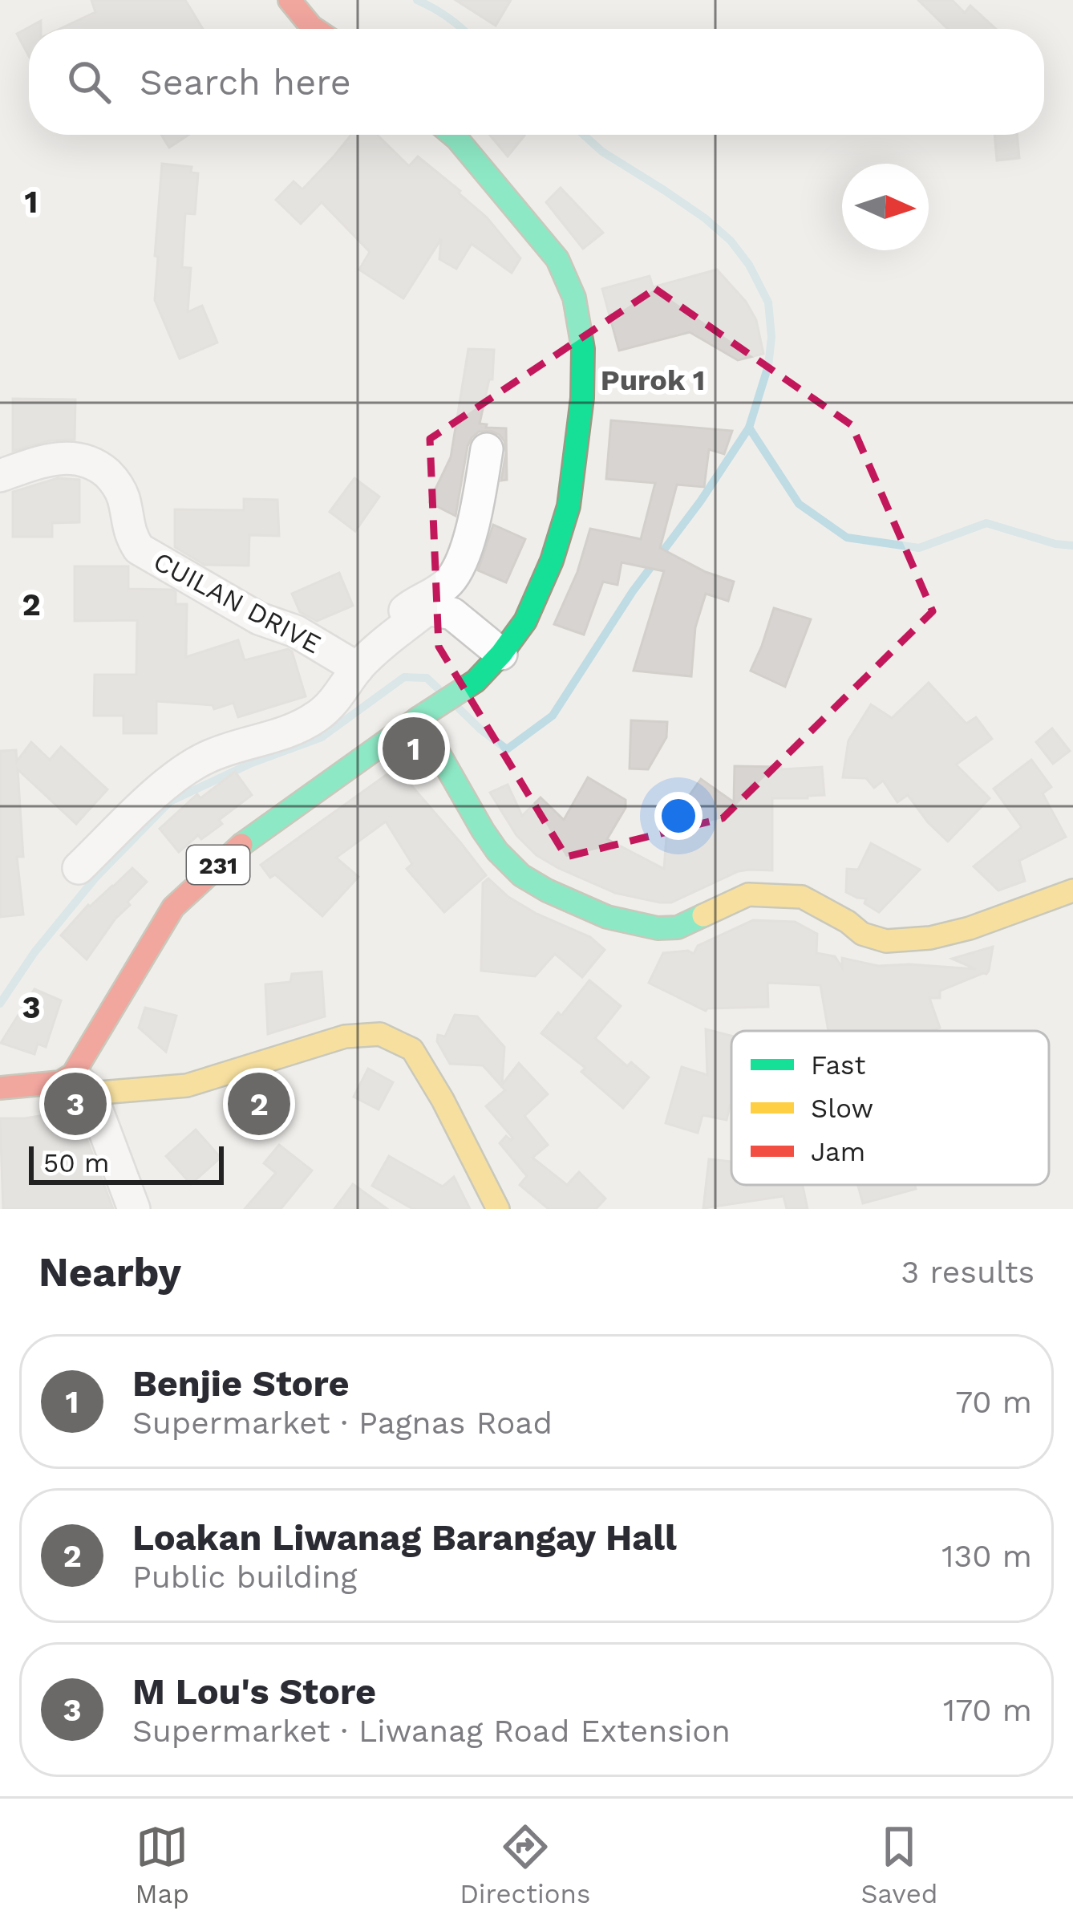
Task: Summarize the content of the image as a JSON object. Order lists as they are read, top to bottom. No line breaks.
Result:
{"streets":{"main road":["231"],"street":["CUILAN DRIVE"]},"districts":["Purok 1"],"legend":["Fast","Slow","Jam"],"scale_bar":"50 m","north":"right","page":{"search":"Search here","pins":["1","2","3"],"scale":"50 m","heading":["Nearby","3 results"],"list":[{"mark":"1","name":"Benjie Store","note":"Supermarket · Pagnas Road","value":"70 m"},{"mark":"2","name":"Loakan Liwanag Barangay Hall","note":"Public building","value":"130 m"},{"mark":"3","name":"M Lou's Store","note":"Supermarket · Liwanag Road Extension","value":"170 m"}],"nav":["Map","Directions","Saved"]},"grid":{"rows":["1","2","3"]}}
